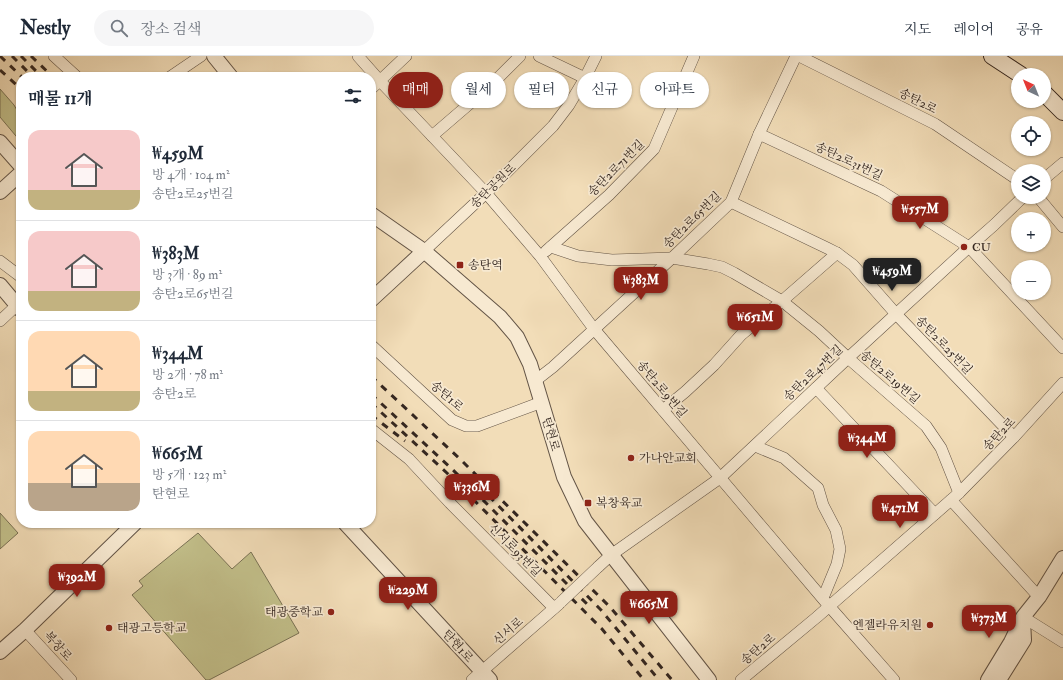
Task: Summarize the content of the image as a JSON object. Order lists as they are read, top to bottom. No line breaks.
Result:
{"streets":{"street":["송탄2로","송탄2로31번길","송탄2로71번길","송탄공원로","송탄2로65번길","송탄2로25번길","송탄2로47번길","송탄2로19번길","송탄2로9번길","송탄1로","탄현로","신서로93번길","신서로","복창로","탄현1로"]},"crossings":[["송탄2로","송탄2로65번길"],["송탄2로","송탄2로25번길"],["송탄2로","송탄2로19번길"],["송탄2로","송탄2로9번길"],["송탄2로31번길","송탄2로65번길"],["송탄2로31번길","송탄2로47번길"],["송탄2로71번길","송탄2로19번길"],["송탄2로71번길","송탄2로9번길"],["송탄공원로","송탄2로9번길"],["송탄공원로","탄현로"],["송탄2로65번길","송탄2로25번길"],["송탄2로65번길","송탄2로19번길"],["송탄2로65번길","송탄2로9번길"],["송탄2로65번길","탄현로"],["송탄2로25번길","송탄2로47번길"],["송탄2로47번길","송탄2로19번길"],["송탄2로47번길","송탄2로9번길"],["송탄2로47번길","탄현로"],["송탄2로47번길","신서로"],["송탄1로","탄현로"],["탄현로","신서로"],["신서로93번길","신서로"],["신서로","탄현1로"]],"places":{"other":["CU","가나안교회","태광중학교","엔젤라유치원","태광고등학교"],"transit":["송탄역","복창육교"]},"north":"top left","page":{"header":"Nestly","search":"장소 검색","nav":["지도","레이어","공유"],"map_buttons":["+","−"],"chip":["매매","월세","필터","신규","아파트"],"heading":"매물 11개","list":[{"name":"₩459M","note":"방 4개 · 104 m² · 송탄2로25번길"},{"name":"₩383M","note":"방 3개 · 89 m² · 송탄2로65번길"},{"name":"₩344M","note":"방 2개 · 78 m² · 송탄2로"},{"name":"₩665M","note":"방 5개 · 123 m² · 탄현로"}],"price":["₩557M","₩459M","₩383M","₩651M","₩344M","₩336M","₩471M","₩392M","₩229M","₩665M","₩373M"]}}
